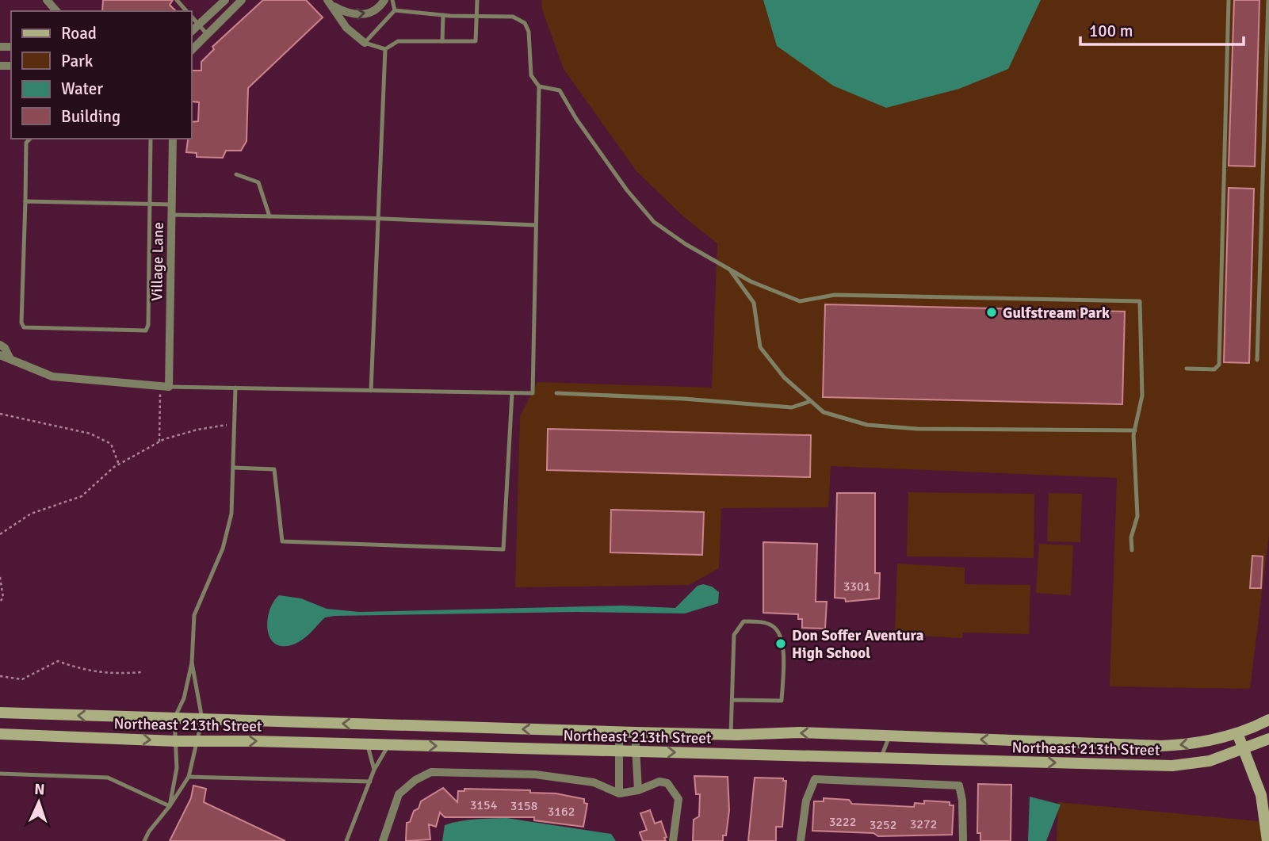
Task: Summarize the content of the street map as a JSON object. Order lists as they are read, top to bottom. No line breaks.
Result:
{"streets":{"street":["Village Lane","Northeast 213th Street"]},"places":["Gulfstream Park","Don Soffer Aventura High School"],"house_numbers":["3301","3154","3158","3162","3222","3272","3252"],"legend":["Road","Park","Water","Building"],"scale_bar":"100 m","north":"top"}
